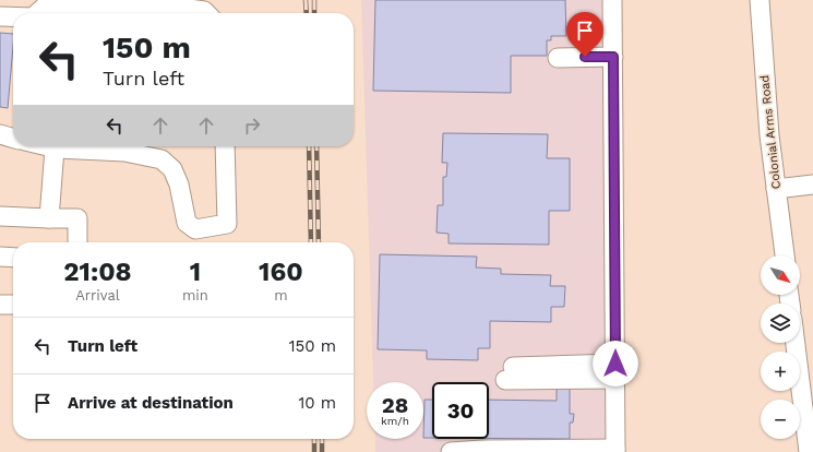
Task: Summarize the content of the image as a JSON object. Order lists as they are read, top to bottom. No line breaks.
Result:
{"streets":{"street":["Colonial Arms Road"]},"north":"bottom right","page":{"turn":["150 m","Turn left"],"eta":["21:08","Arrival","1","min","160","m"],"map_buttons":["+","−"],"list":[{"name":"Turn left","value":"150 m"},{"name":"Arrive at destination","value":"10 m"}],"speed":"28 km/h","limit":"30"}}
